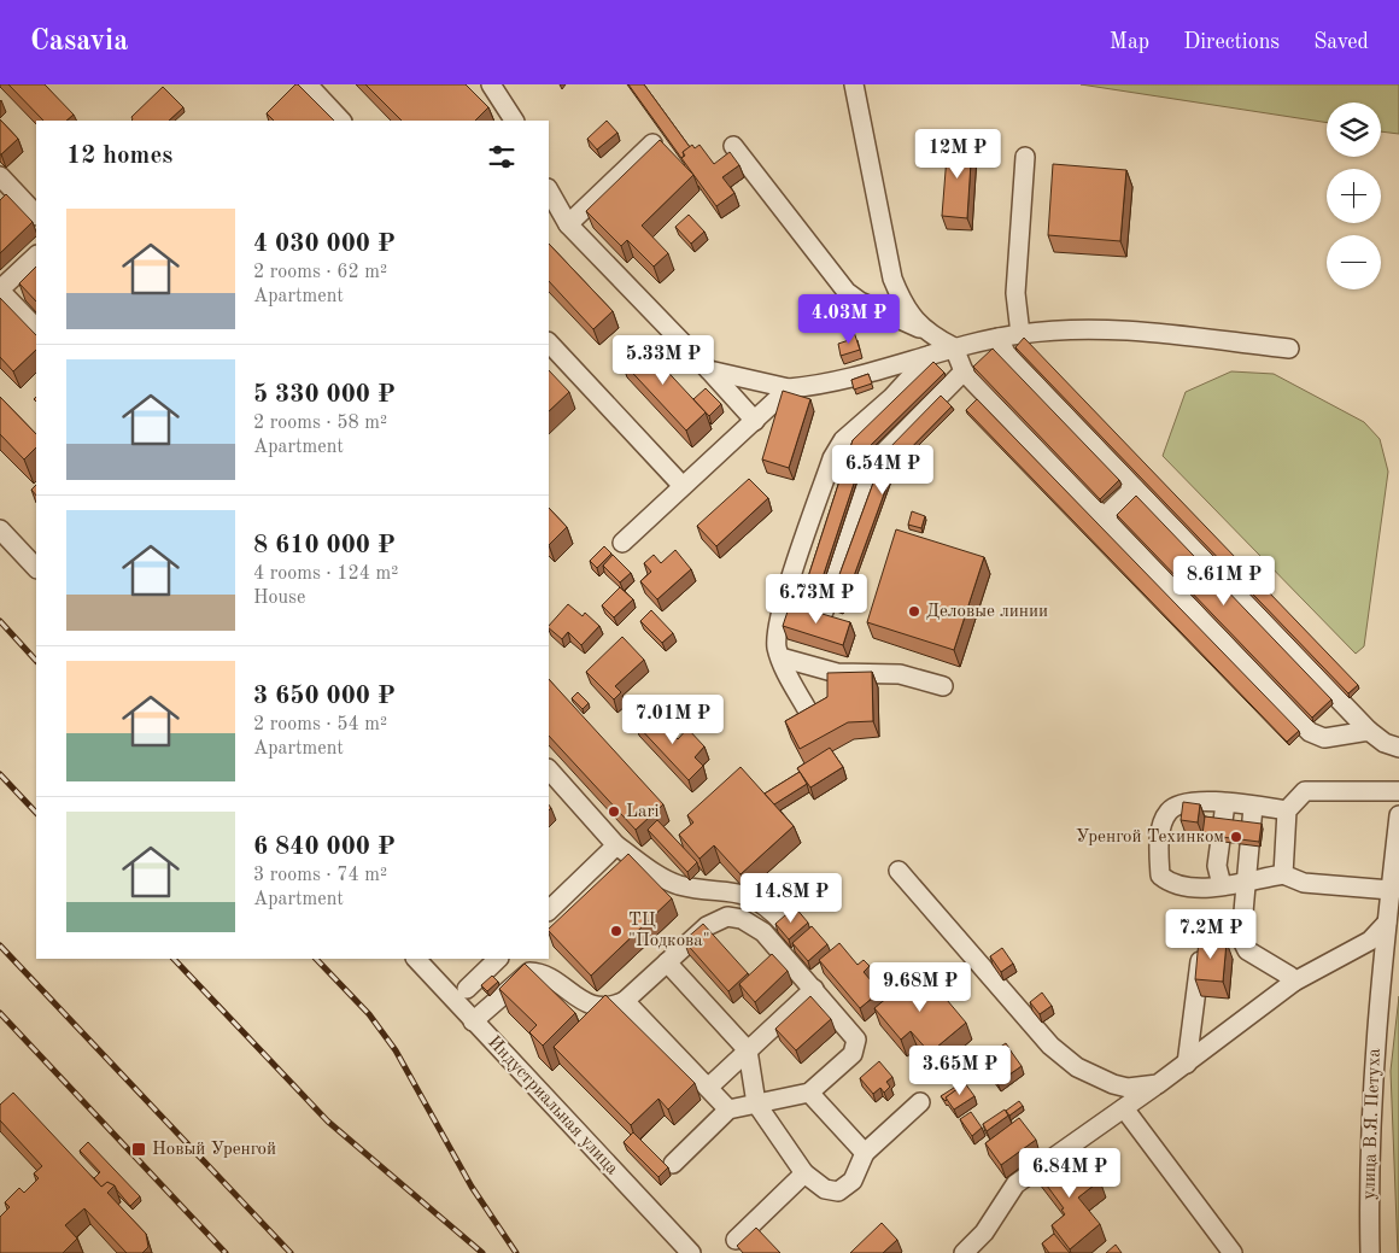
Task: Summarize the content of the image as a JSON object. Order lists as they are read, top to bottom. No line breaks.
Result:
{"streets":{"street":["Индустриальная улица","улица В.Я. Петуха"]},"places":{"other":["Деловые линии","Lari","Уренгой Техинком","ТЦ \"Подкова\""],"transit":["Новый Уренгой"]},"page":{"header":"Casavia","nav":["Map","Directions","Saved"],"map_buttons":["+","−"],"heading":"12 homes","price":["12M ₽","4.03M ₽","5.33M ₽","6.54M ₽","8.61M ₽","6.73M ₽","7.01M ₽","14.8M ₽","7.2M ₽","9.68M ₽","3.65M ₽","6.84M ₽"],"list":[{"name":"4 030 000 ₽","note":"2 rooms · 62 m² · Apartment"},{"name":"5 330 000 ₽","note":"2 rooms · 58 m² · Apartment"},{"name":"8 610 000 ₽","note":"4 rooms · 124 m² · House"},{"name":"3 650 000 ₽","note":"2 rooms · 54 m² · Apartment"},{"name":"6 840 000 ₽","note":"3 rooms · 74 m² · Apartment"}]}}
